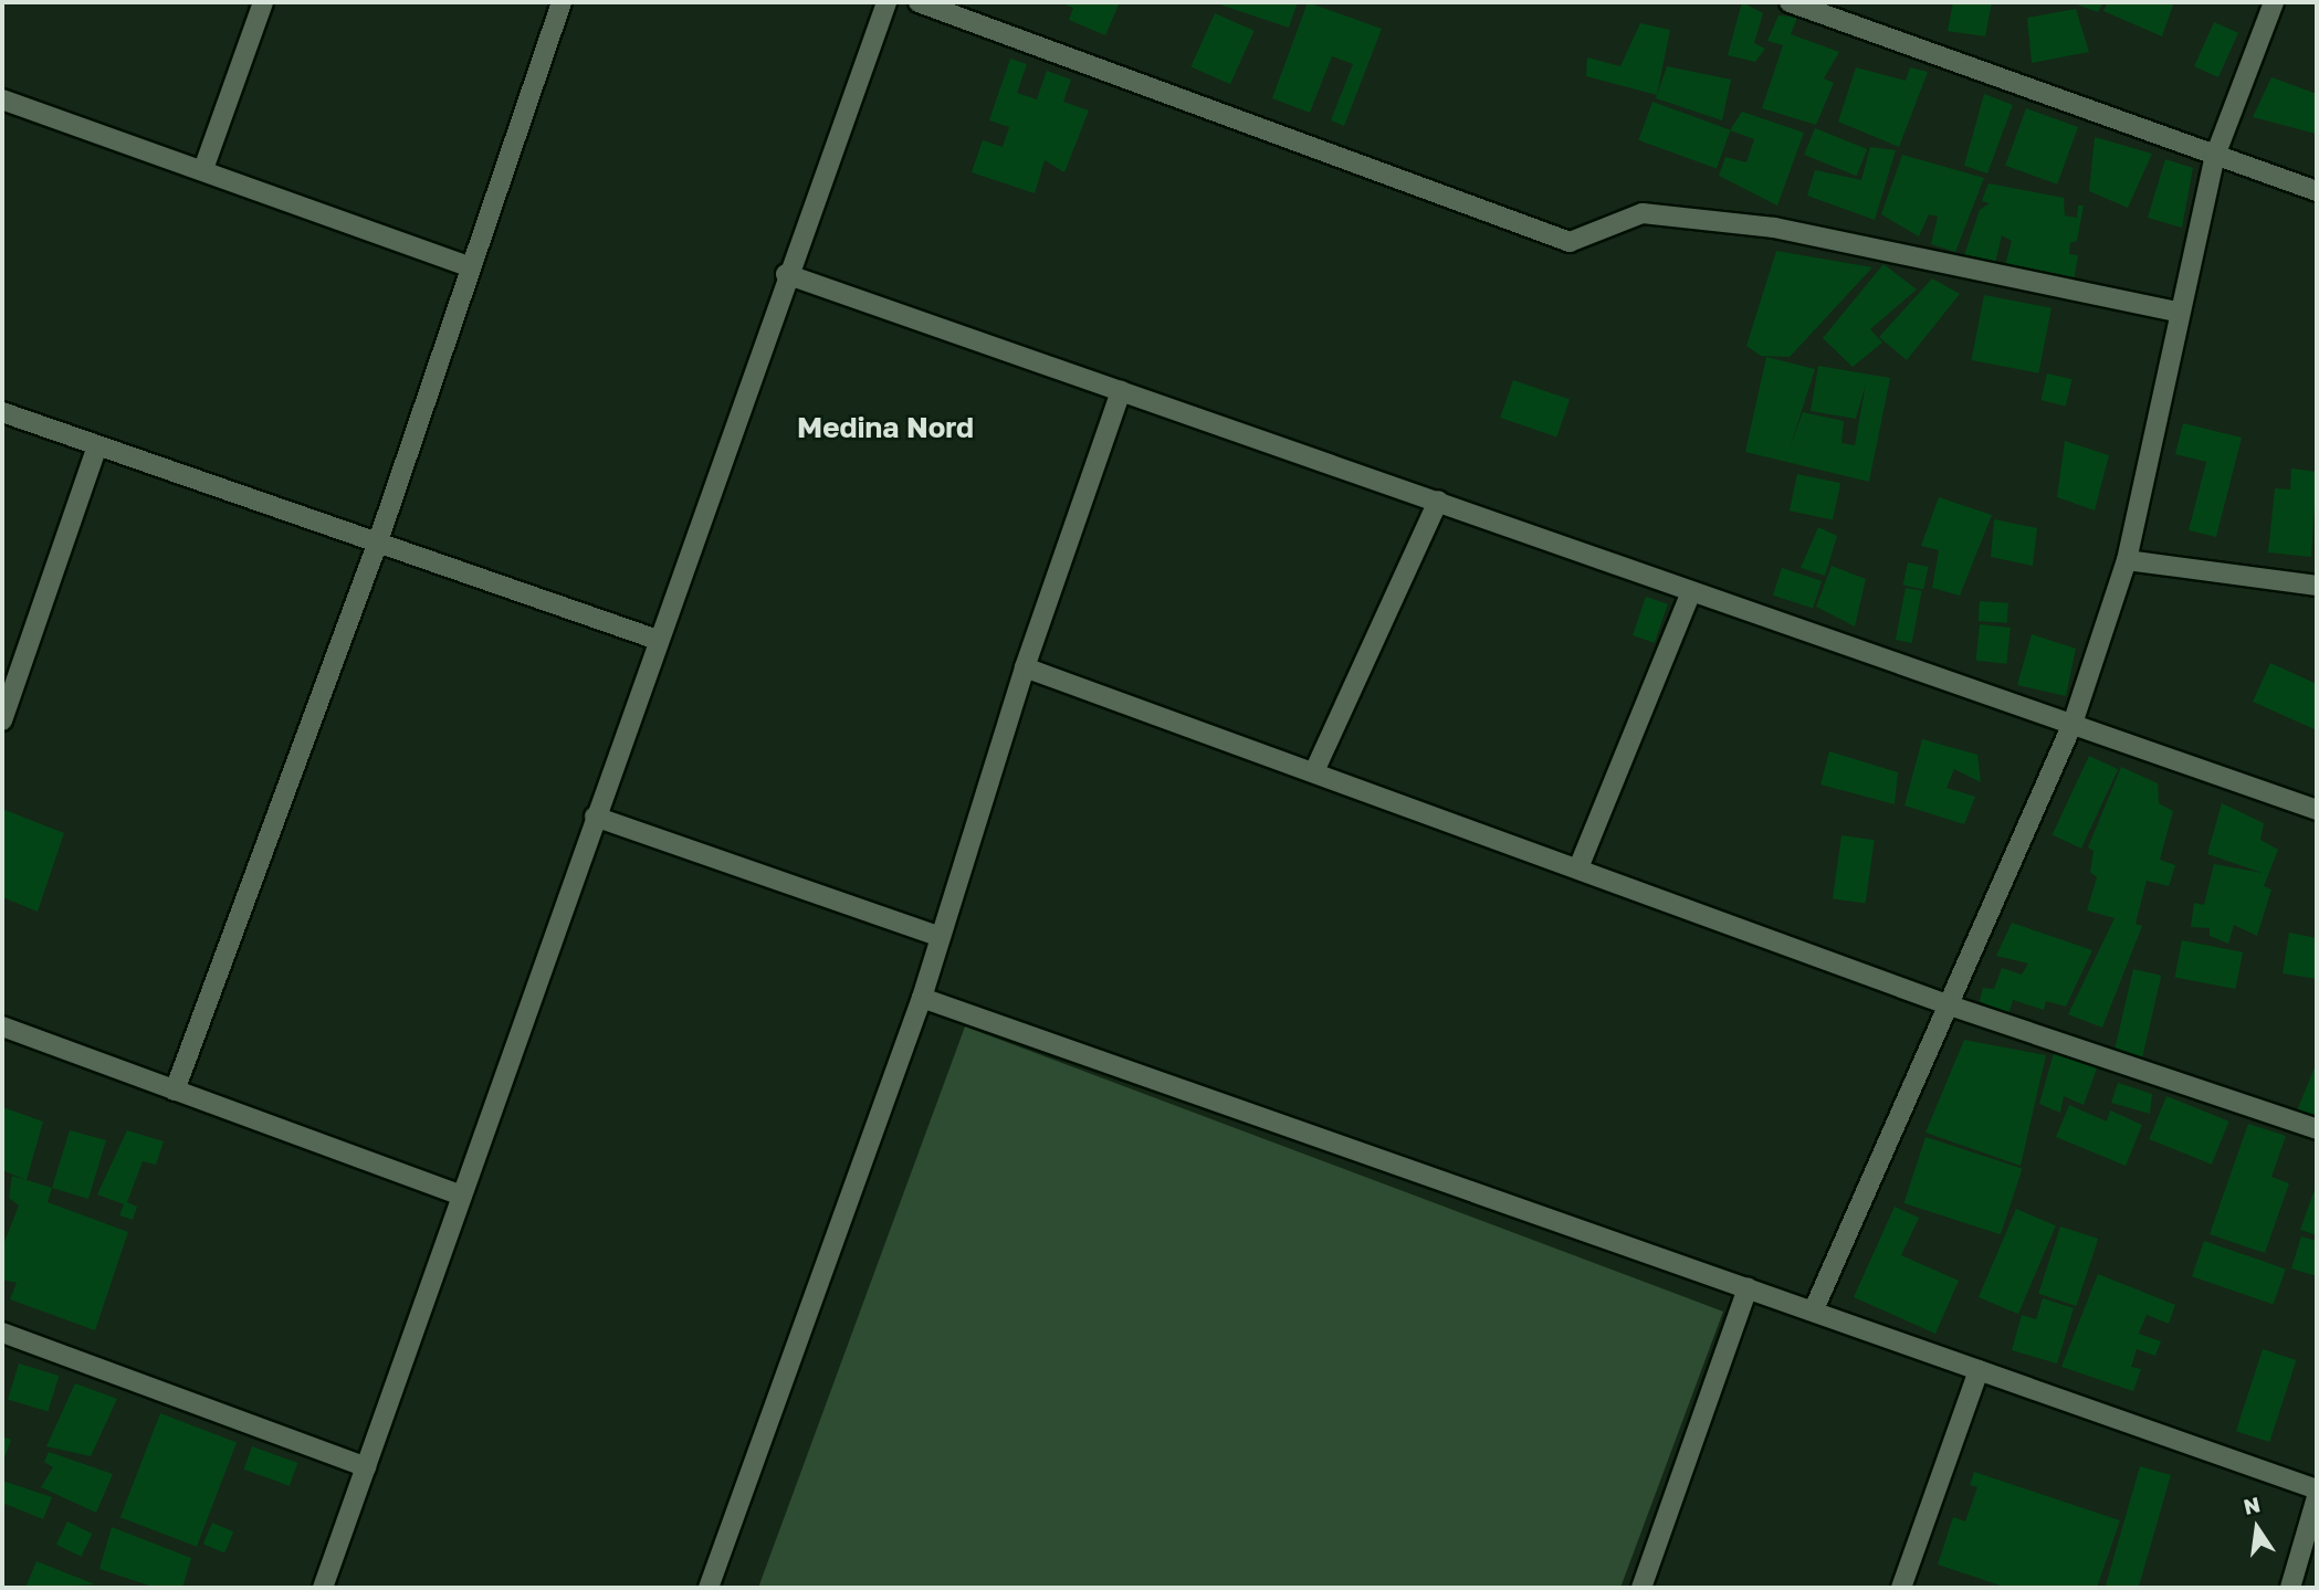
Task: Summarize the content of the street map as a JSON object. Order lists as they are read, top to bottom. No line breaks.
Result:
{"districts":["Medina Nord"],"north":"top"}
